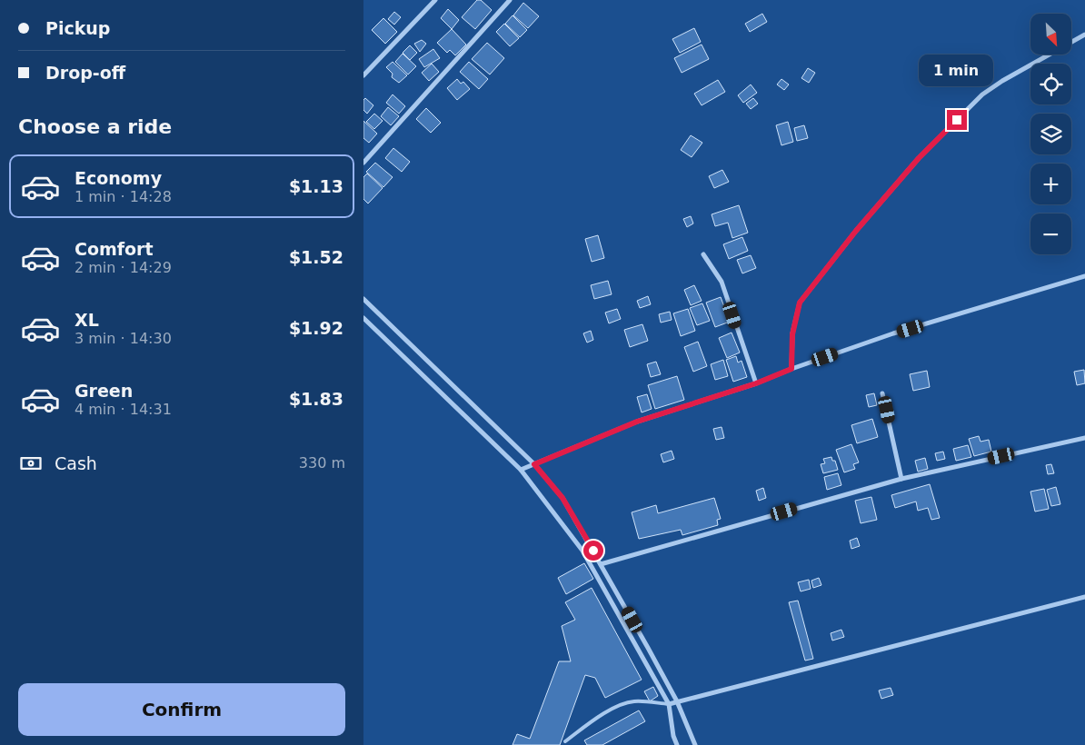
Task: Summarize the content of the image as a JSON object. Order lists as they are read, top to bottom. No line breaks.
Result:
{"north":"bottom right","page":{"banner":["Pickup","Drop-off"],"map_buttons":["+","−"],"bubble":"1 min","heading":"Choose a ride","list":[{"name":"Economy","note":"1 min · 14:28","value":"$1.13"},{"name":"Comfort","note":"2 min · 14:29","value":"$1.52"},{"name":"XL","note":"3 min · 14:30","value":"$1.92"},{"name":"Green","note":"4 min · 14:31","value":"$1.83"}],"pay":["Cash","330 m"],"buttons":"Confirm"}}
